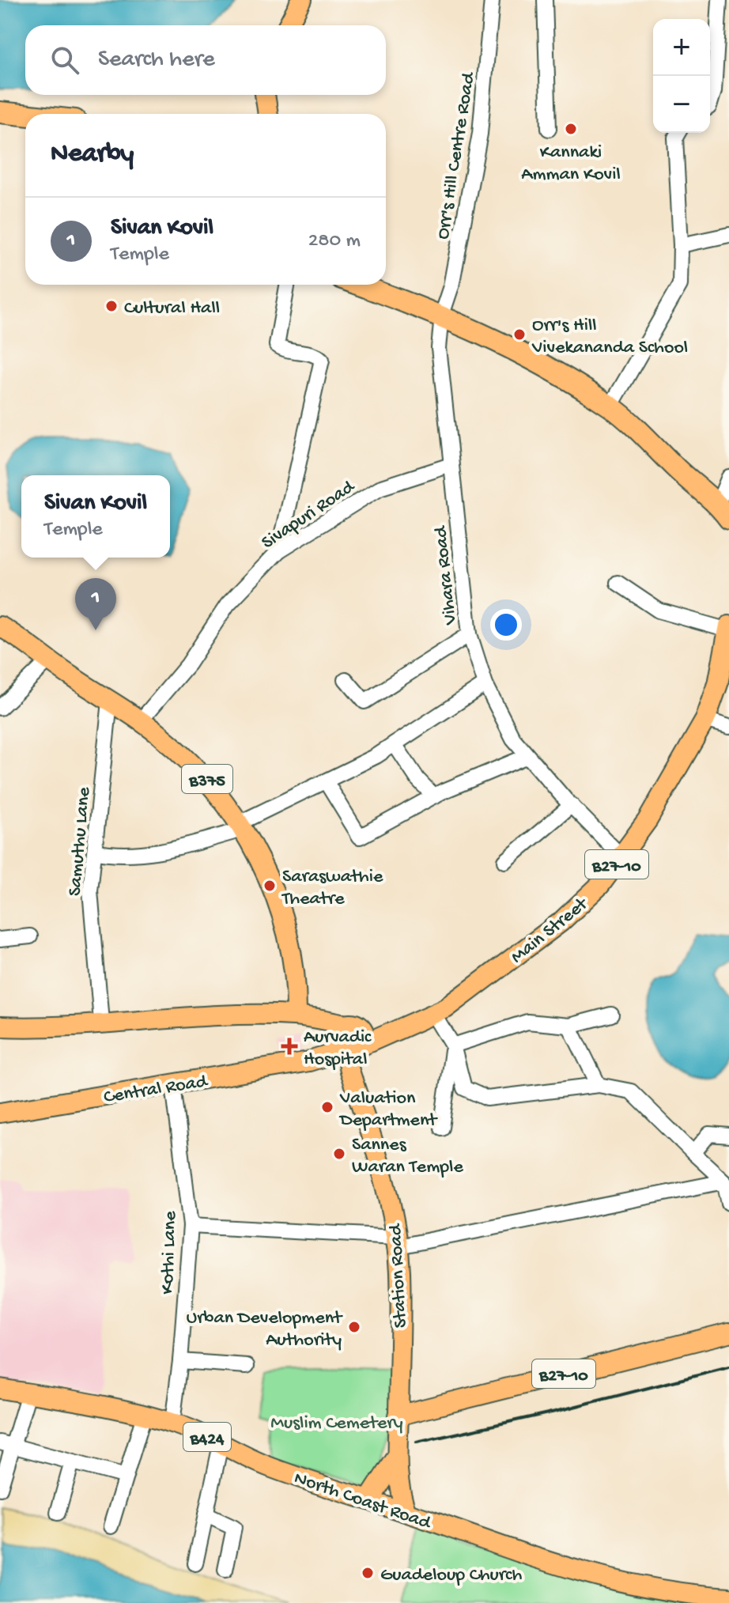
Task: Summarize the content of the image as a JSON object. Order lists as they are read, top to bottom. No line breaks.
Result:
{"streets":{"main road":["B375","B27-10","Main Street","Central Road","Station Road","B424","North Coast Road"],"street":["Orr's Hill Centre Road","Sivapuri Road","Vihara Road","Samuthu Lane","Kothi Lane"]},"crossings":[["Orr's Hill Centre Road","Vihara Road"],["Sivapuri Road","Vihara Road"],["Sivapuri Road","B375"],["Vihara Road","Main Street"],["B375","Samuthu Lane"],["B375","Main Street"],["Samuthu Lane","Main Street"],["B27-10","Station Road"],["Main Street","Central Road"],["Main Street","Station Road"],["Central Road","Kothi Lane"],["Central Road","Station Road"],["Kothi Lane","North Coast Road"],["Station Road","North Coast Road"]],"parks":["Muslim Cemetery"],"places":{"other":["Kannaki Amman Kovil","Cultural Hall","Orr's Hill Vivekananda School","Saraswathie Theatre","Valuation Department","Sannes Waran Temple","Urban Development Authority","Guadeloup Church"],"health":["Aurvadic Hospital"]},"page":{"map_buttons":["+","−"],"search":"Search here","heading":"Nearby","list":[{"mark":"1","name":"Sivan Kovil","note":"Temple","value":"280 m"}],"popup":["Sivan Kovil","Temple"],"pins":"1"}}
